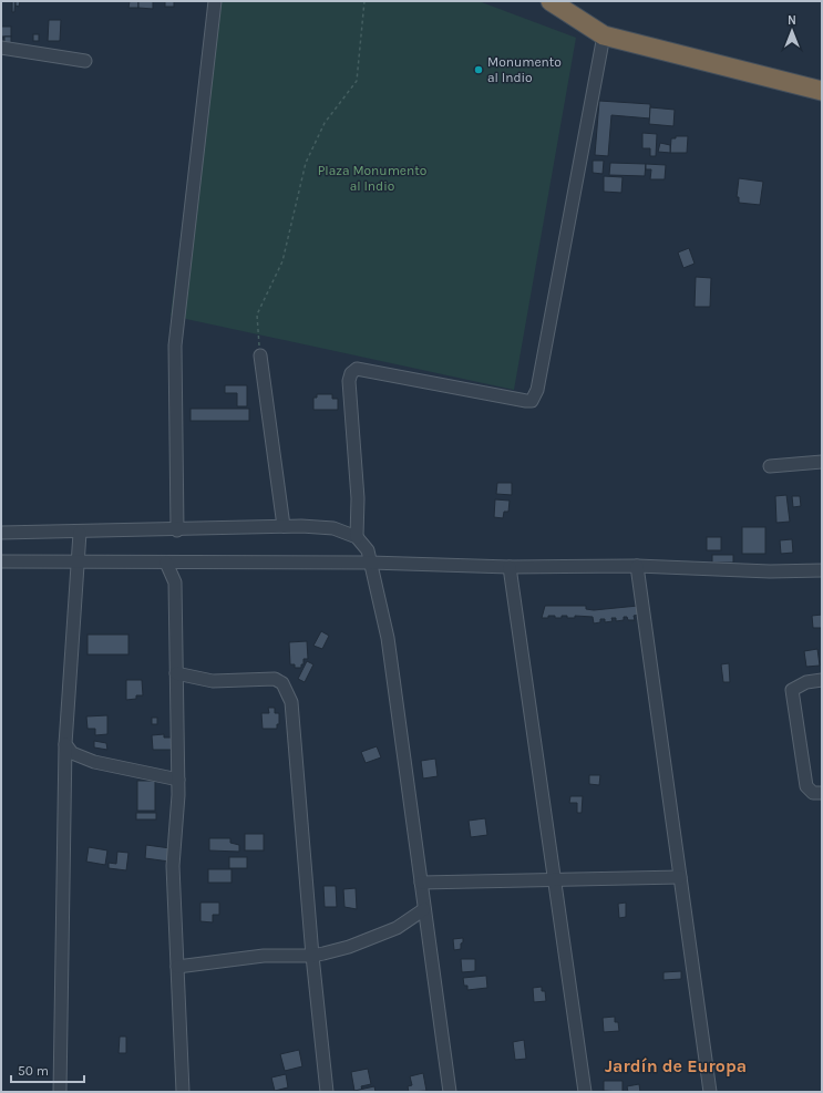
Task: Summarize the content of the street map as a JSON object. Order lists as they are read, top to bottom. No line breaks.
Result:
{"districts":["Jardín de Europa"],"parks":["Plaza Monumento al Indio"],"places":["Monumento al Indio"],"scale_bar":"50 m","north":"top"}
